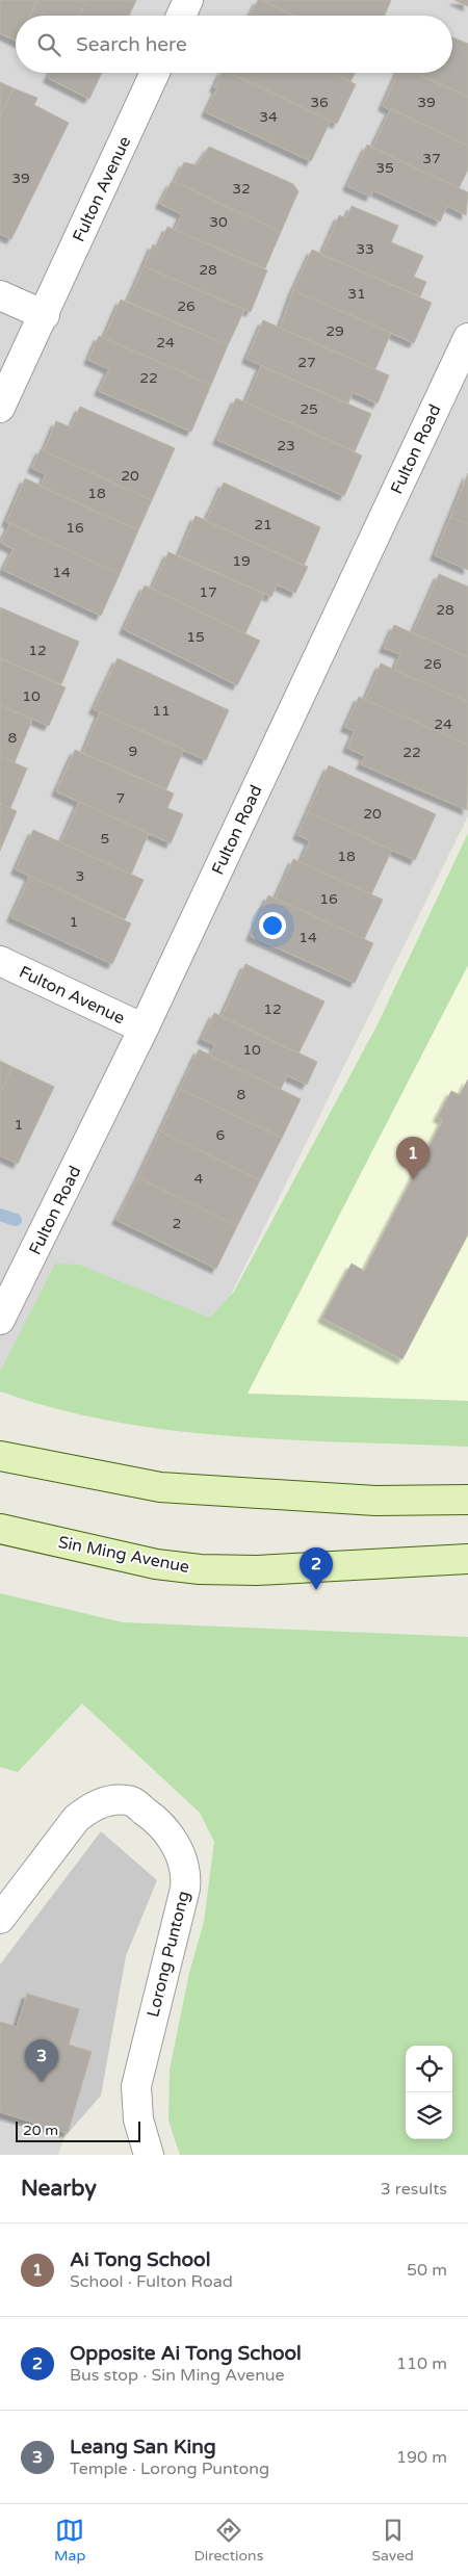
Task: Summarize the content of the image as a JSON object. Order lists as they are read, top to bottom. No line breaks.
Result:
{"streets":{"main road":["Sin Ming Avenue"],"street":["Fulton Avenue","Fulton Road","Lorong Puntong"]},"crossings":[["Fulton Avenue","Fulton Road"]],"house_numbers":["36","39","34","37","35","39","32","30","33","28","31","26","29","24","27","22","25","23","20","18","21","16","19","14","17","28","15","12","26","10","11","24","8","9","22","7","20","5","18","3","16","1","14","12","10","8","1","6","4","2"],"scale_bar":"20 m","page":{"search":"Search here","pins":["1","2","3"],"scale":"20 m","heading":["Nearby","3 results"],"list":[{"mark":"1","name":"Ai Tong School","note":"School · Fulton Road","value":"50 m"},{"mark":"2","name":"Opposite Ai Tong School","note":"Bus stop · Sin Ming Avenue","value":"110 m"},{"mark":"3","name":"Leang San King","note":"Temple · Lorong Puntong","value":"190 m"}],"nav":["Map","Directions","Saved"]}}
